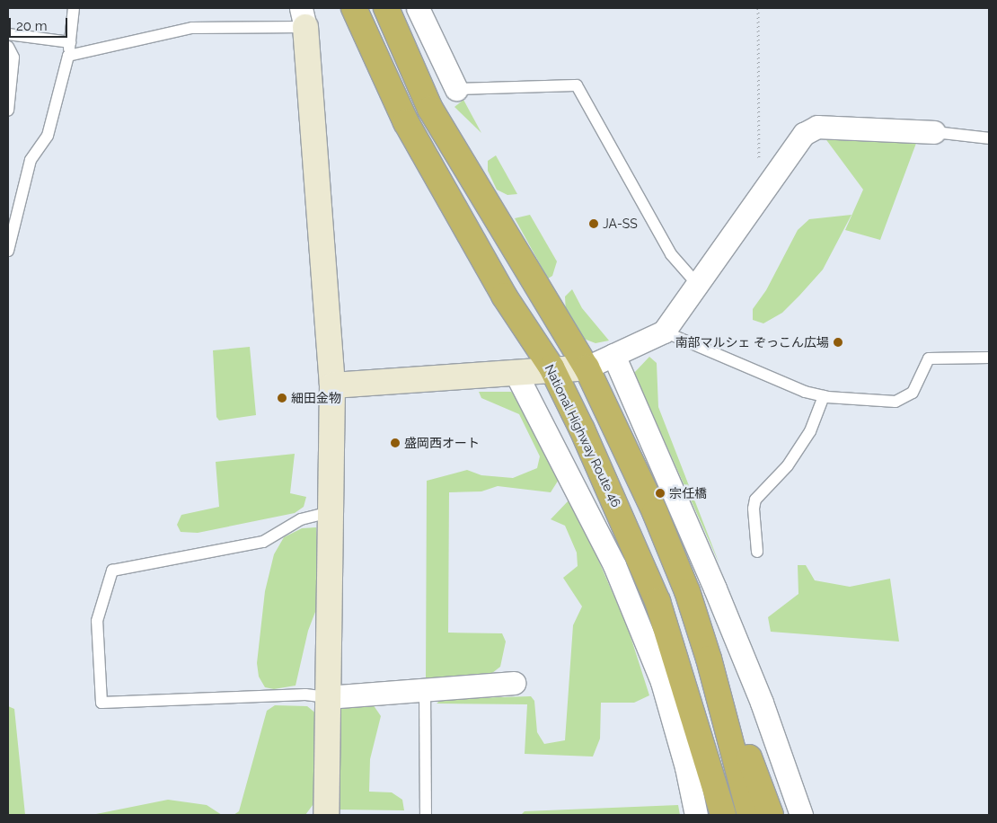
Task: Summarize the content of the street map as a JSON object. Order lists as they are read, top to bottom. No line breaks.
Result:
{"streets":{"highway":["National Highway Route 46"]},"places":["JA-SS","南部マルシェ ぞっこん広場","細田金物","盛岡西オート","宗任橋"],"scale_bar":"20 m"}
